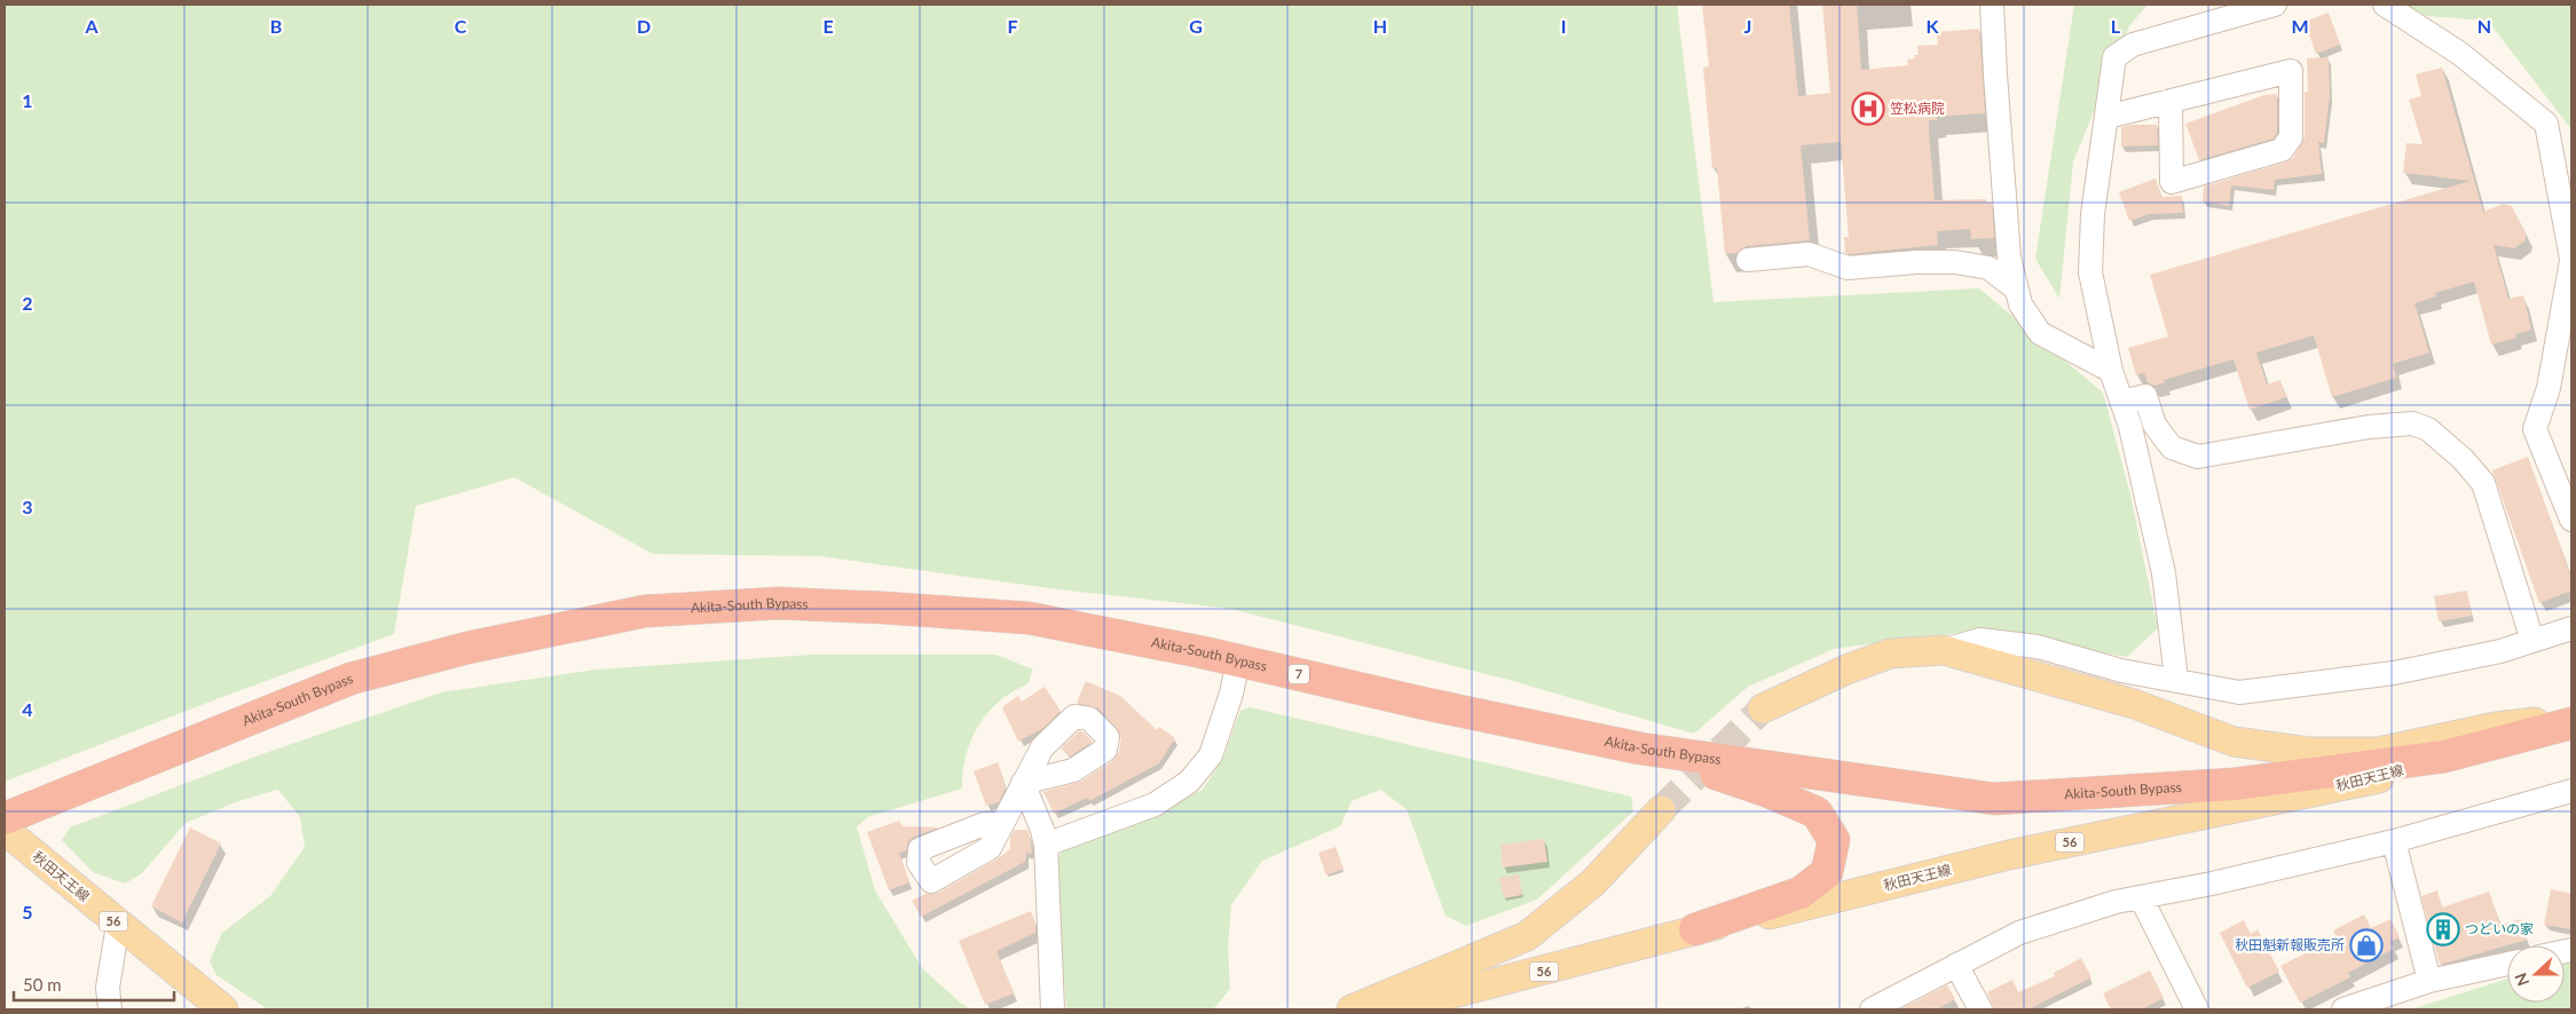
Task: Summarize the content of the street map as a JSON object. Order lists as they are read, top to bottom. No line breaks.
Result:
{"streets":{"highway":["Akita-South Bypass","7"],"main road":["秋田天王線","56"]},"crossings":[["Akita-South Bypass","秋田天王線"]],"places":{"hospital":["笠松病院"],"building":["つどいの家"],"shop":["秋田魁新報販売所"]},"scale_bar":"50 m","north":"left","grid":{"columns":["A","B","C","D","E","F","G","H","I","J","K","L","M","N"],"rows":["1","2","3","4","5"]}}
